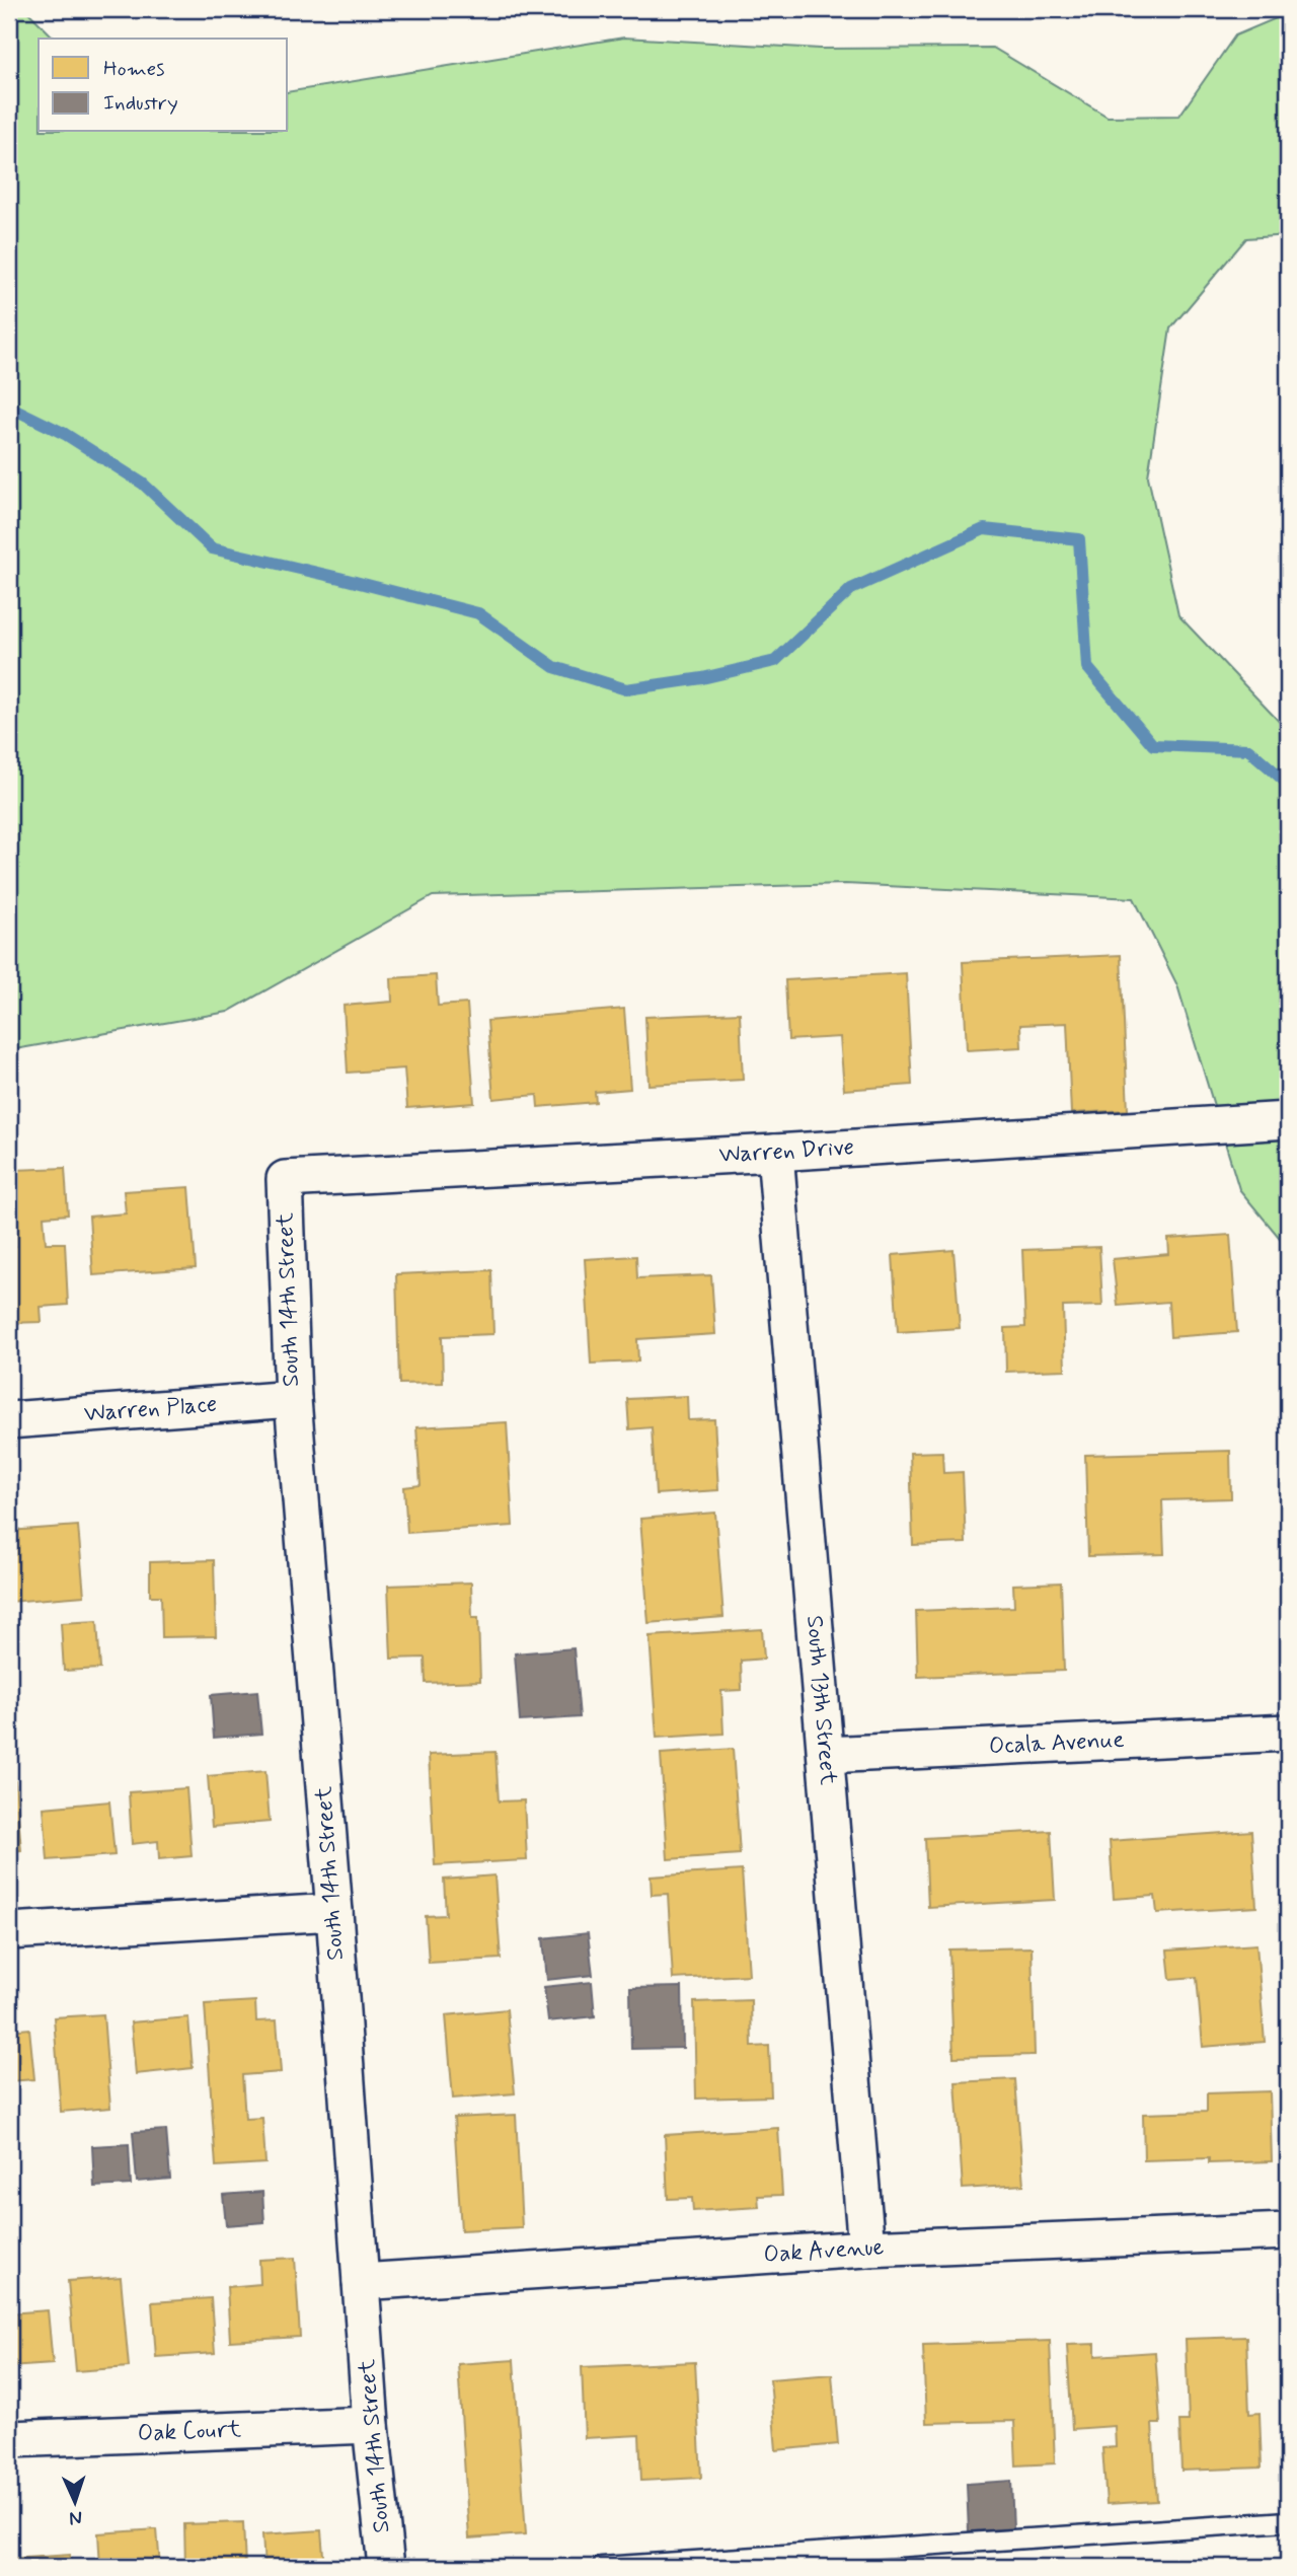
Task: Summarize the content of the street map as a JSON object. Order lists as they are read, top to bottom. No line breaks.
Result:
{"streets":{"street":["Warren Drive","South 14th Street","Warren Place","South 13th Street","Ocala Avenue","Oak Avenue","Oak Court"]},"crossings":[["Warren Drive","South 14th Street"],["Warren Drive","South 13th Street"],["South 14th Street","Warren Place"],["South 14th Street","Oak Avenue"],["South 14th Street","Oak Court"],["South 13th Street","Ocala Avenue"],["South 13th Street","Oak Avenue"]],"legend":["Homes","Industry"],"north":"bottom"}
